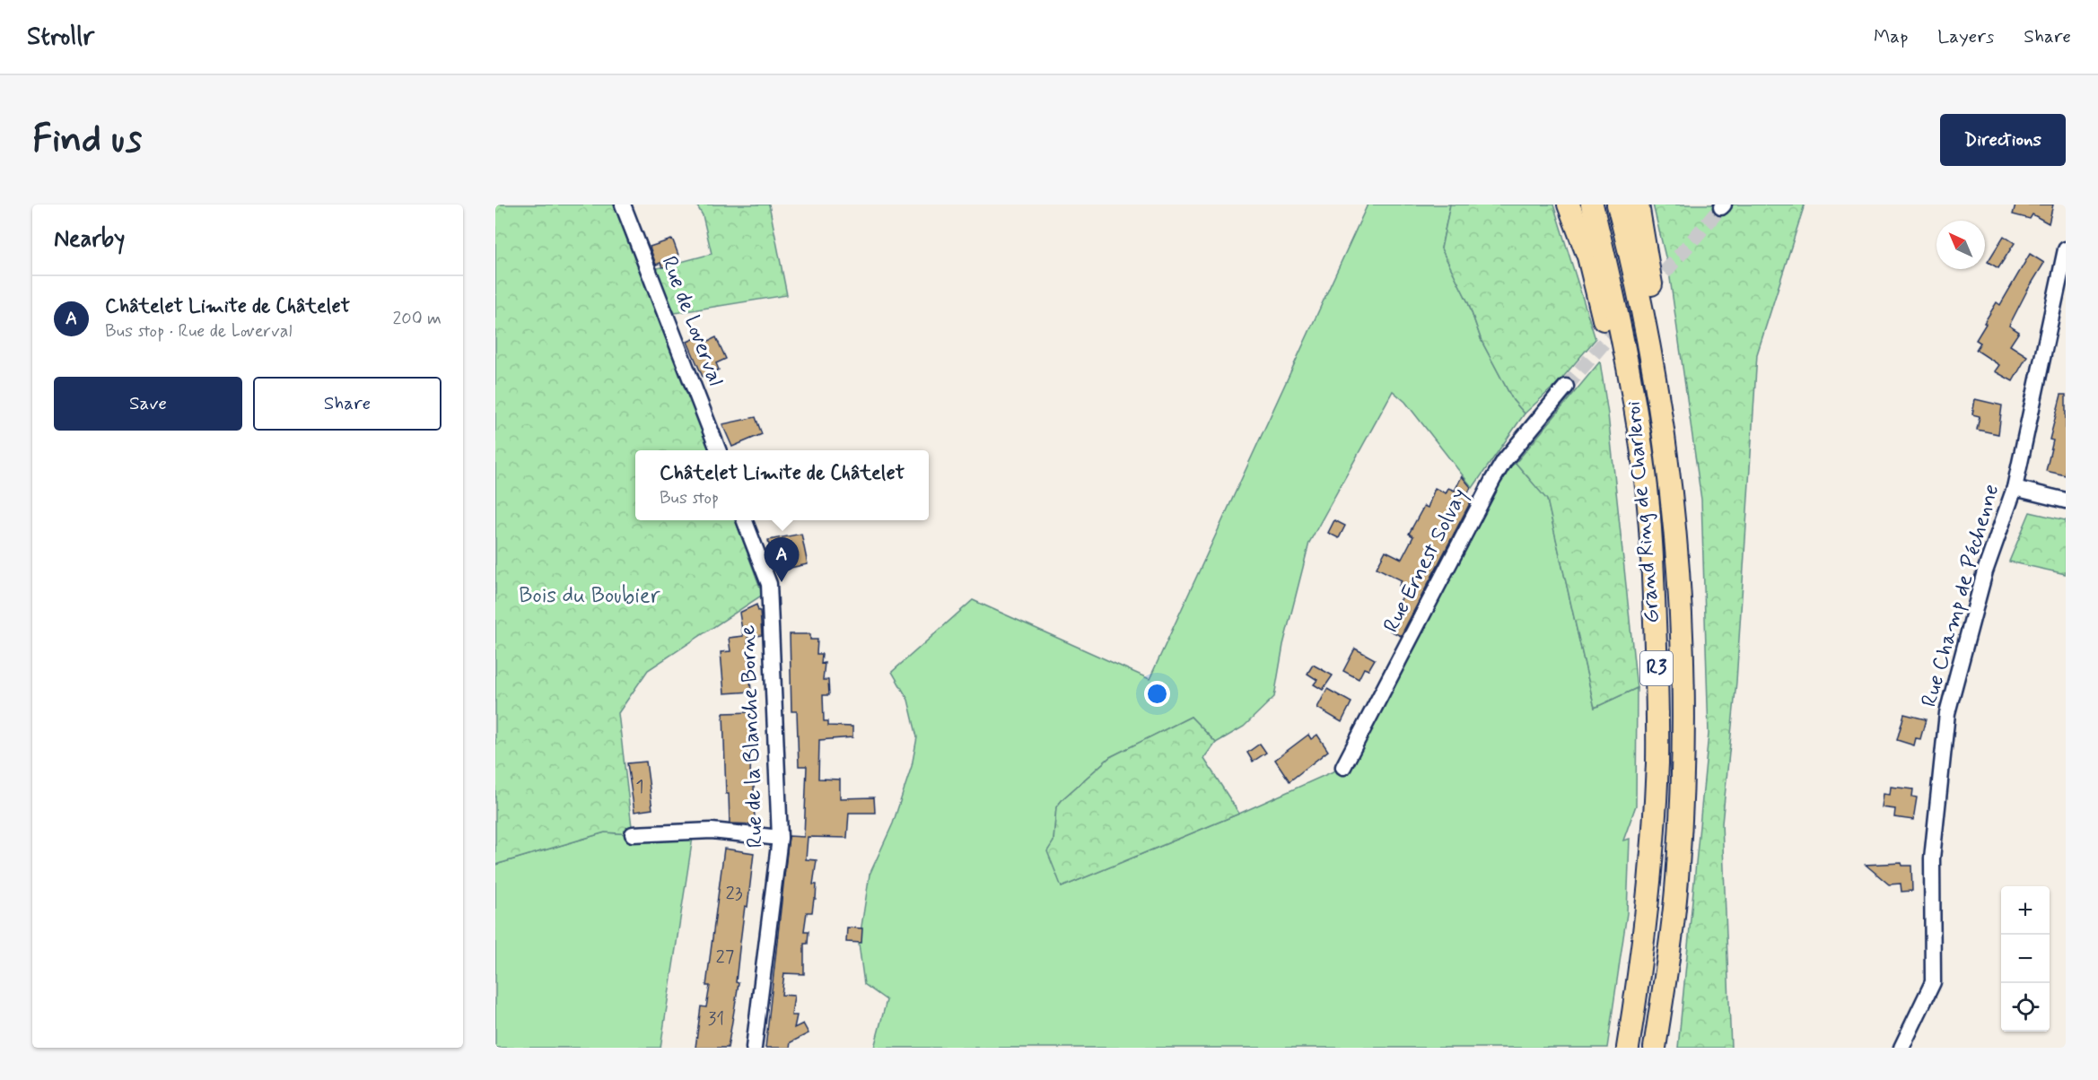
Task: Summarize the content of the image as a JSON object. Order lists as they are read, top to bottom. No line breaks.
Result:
{"streets":{"highway":["Grand Ring de Charleroi","R3"],"street":["Rue de Loverval","Rue Ernest Solvay","Rue Champ de Péchenne","Rue de la Blanche Borne"]},"parks":["Bois du Boubier"],"house_numbers":["1","23","27","31"],"north":"top left","page":{"header":"Strollr","nav":["Map","Layers","Share"],"buttons":["Directions",["Save","Share"]],"title":"Find us","heading":"Nearby","list":[{"mark":"A","name":"Châtelet Limite de Châtelet","note":"Bus stop · Rue de Loverval","value":"200 m"}],"popup":["Châtelet Limite de Châtelet","Bus stop"],"pins":"A","map_buttons":["+","−"]}}
